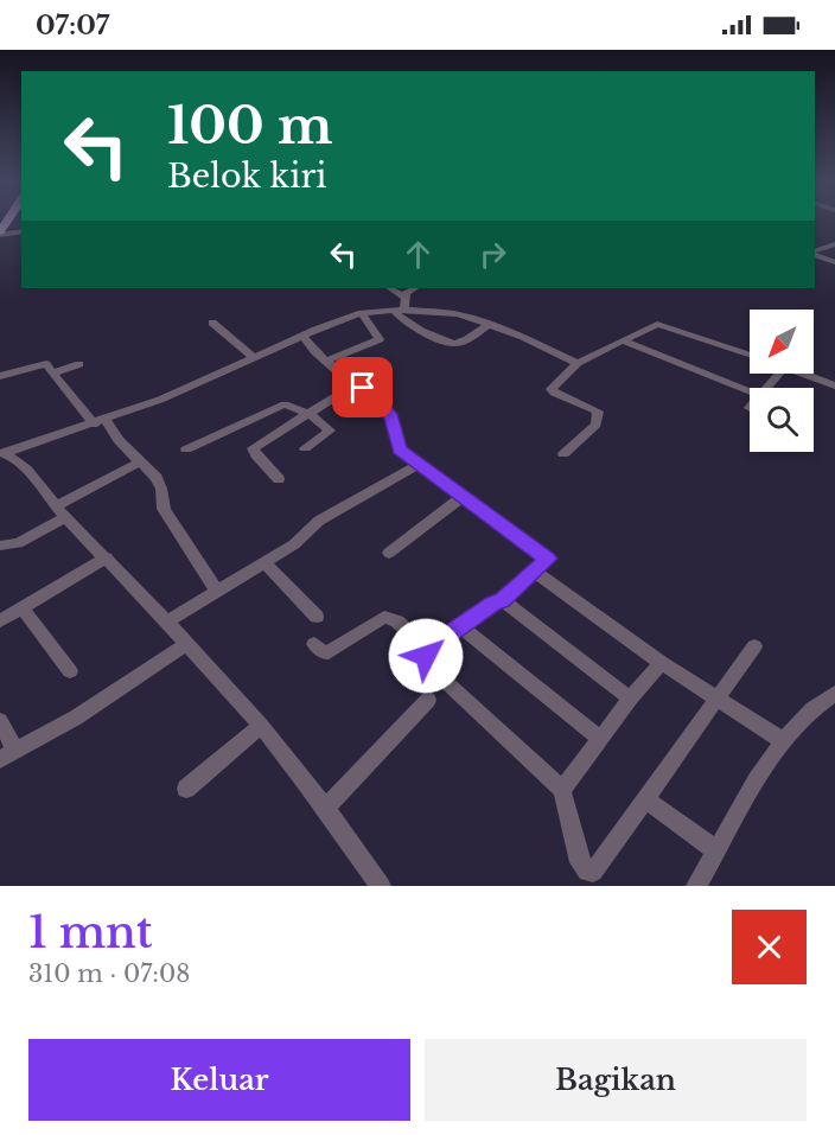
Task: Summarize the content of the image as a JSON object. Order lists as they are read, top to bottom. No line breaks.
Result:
{"north":"bottom left","page":{"status":"07:07","turn":["100 m","Belok kiri"],"heading":["1 mnt","310 m · 07:08"],"buttons":["Keluar","Bagikan"]}}
